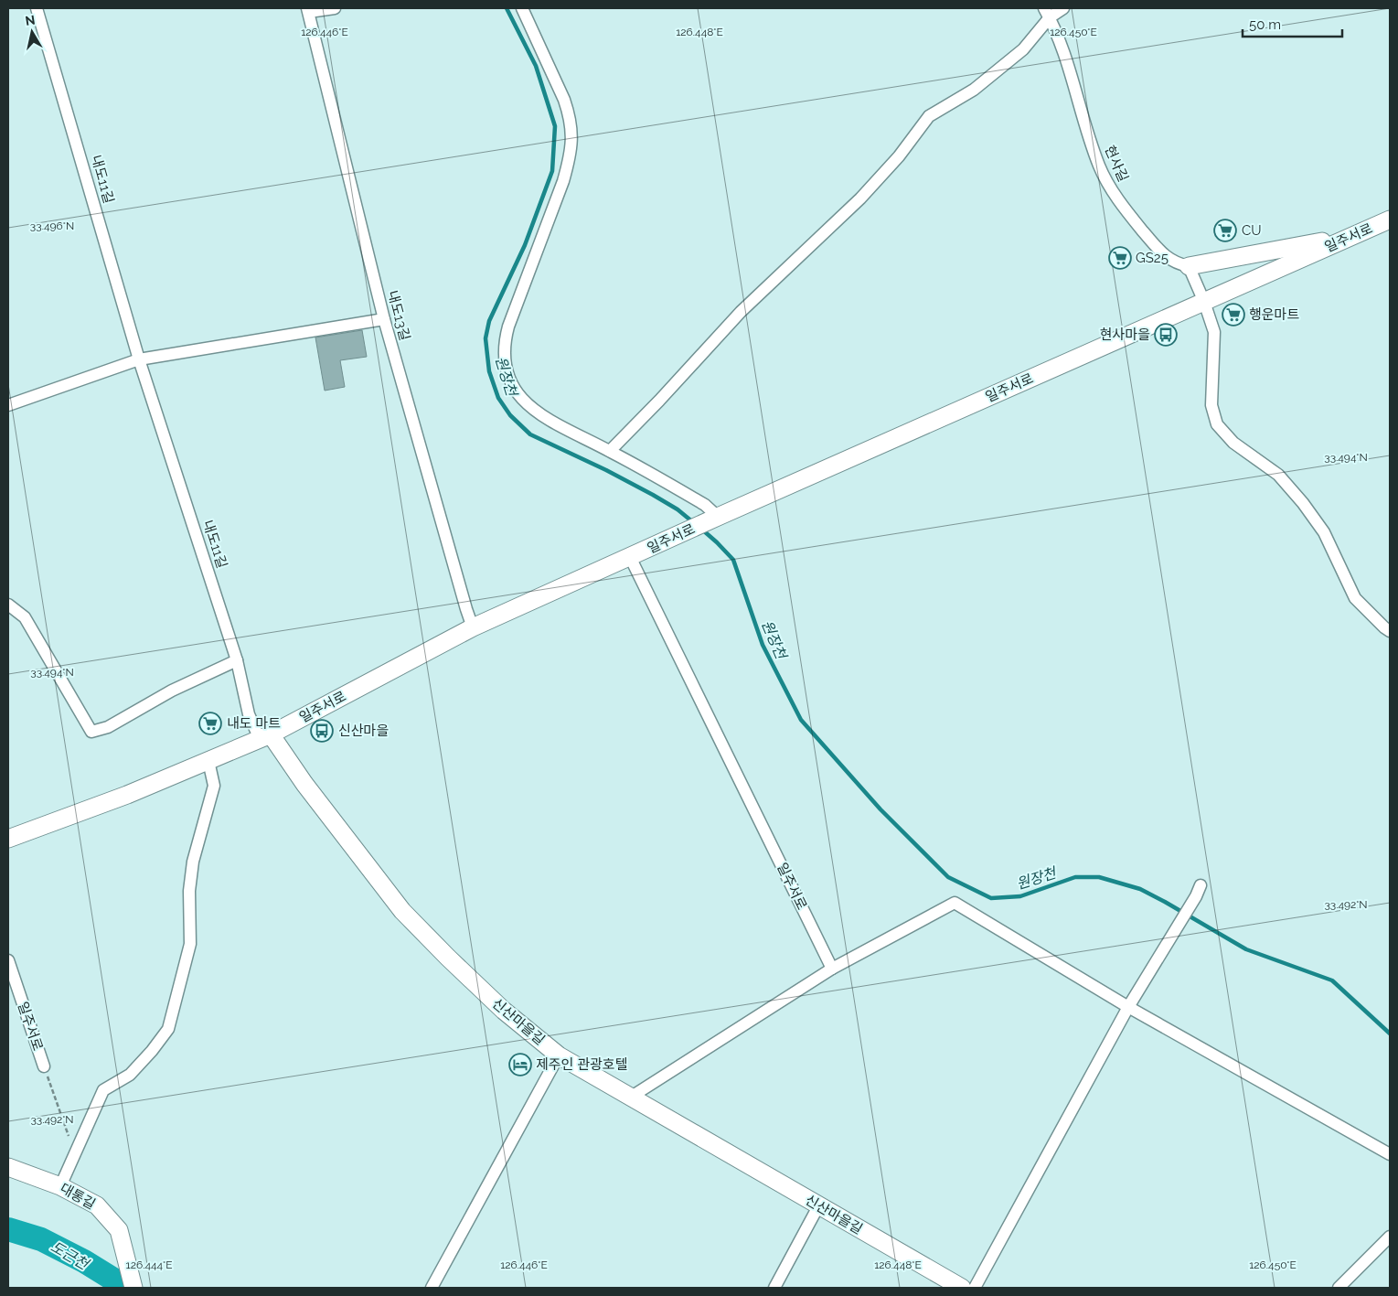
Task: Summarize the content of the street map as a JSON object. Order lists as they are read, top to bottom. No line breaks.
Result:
{"streets":{"main road":["일주서로","신산마을길","대통길"],"street":["현사길","내도11길","내도13길"]},"crossings":[["내도11길","일주서로"],["내도11길","신산마을길"],["일주서로","내도13길"],["일주서로","신산마을길"]],"water":["원장천","도근천"],"places":{"supermarket":["CU","GS25","행운마트","내도 마트"],"bus stop":["현사마을","신산마을"],"hotel":["제주인 관광호텔"]},"scale_bar":"50 m","north":"top","coordinates":["126.446°E","126.448°E","126.450°E","33.496°N","33.494°N","33.492°N","126.444°E"]}
